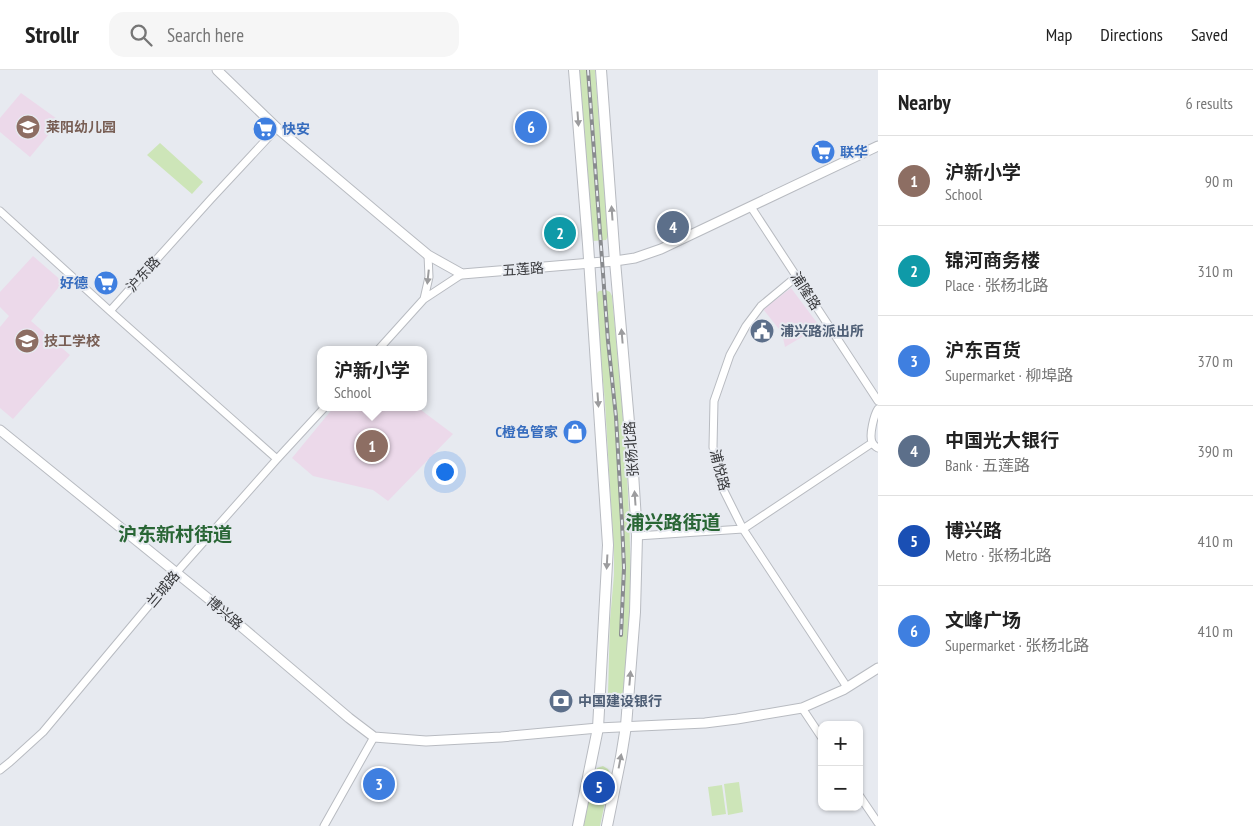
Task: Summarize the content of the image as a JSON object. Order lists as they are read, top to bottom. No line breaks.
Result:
{"streets":{"main road":["张杨北路"],"street":["五莲路","沪东路","浦隆路","浦悦路","兰城路","博兴路"]},"crossings":[["五莲路","浦隆路"],["五莲路","张杨北路"],["浦隆路","浦悦路"],["兰城路","博兴路"]],"districts":["浦兴路街道","沪东新村街道"],"places":{"school or university":["莱阳幼儿园","技工学校"],"supermarket":["快安","联华","好德"],"public building":["浦兴路派出所"],"shop":["C橙色管家"],"bank":["中国建设银行"]},"page":{"header":"Strollr","search":"Search here","nav":["Map","Directions","Saved"],"heading":["Nearby","6 results"],"pins":["6","4","2","1","3","5"],"list":[{"mark":"1","name":"沪新小学","note":"School","value":"90 m"},{"mark":"2","name":"锦河商务楼","note":"Place · 张杨北路","value":"310 m"},{"mark":"3","name":"沪东百货","note":"Supermarket · 柳埠路","value":"370 m"},{"mark":"4","name":"中国光大银行","note":"Bank · 五莲路","value":"390 m"},{"mark":"5","name":"博兴路","note":"Metro · 张杨北路","value":"410 m"},{"mark":"6","name":"文峰广场","note":"Supermarket · 张杨北路","value":"410 m"}],"popup":["沪新小学","School"],"map_buttons":["+","−"]}}
